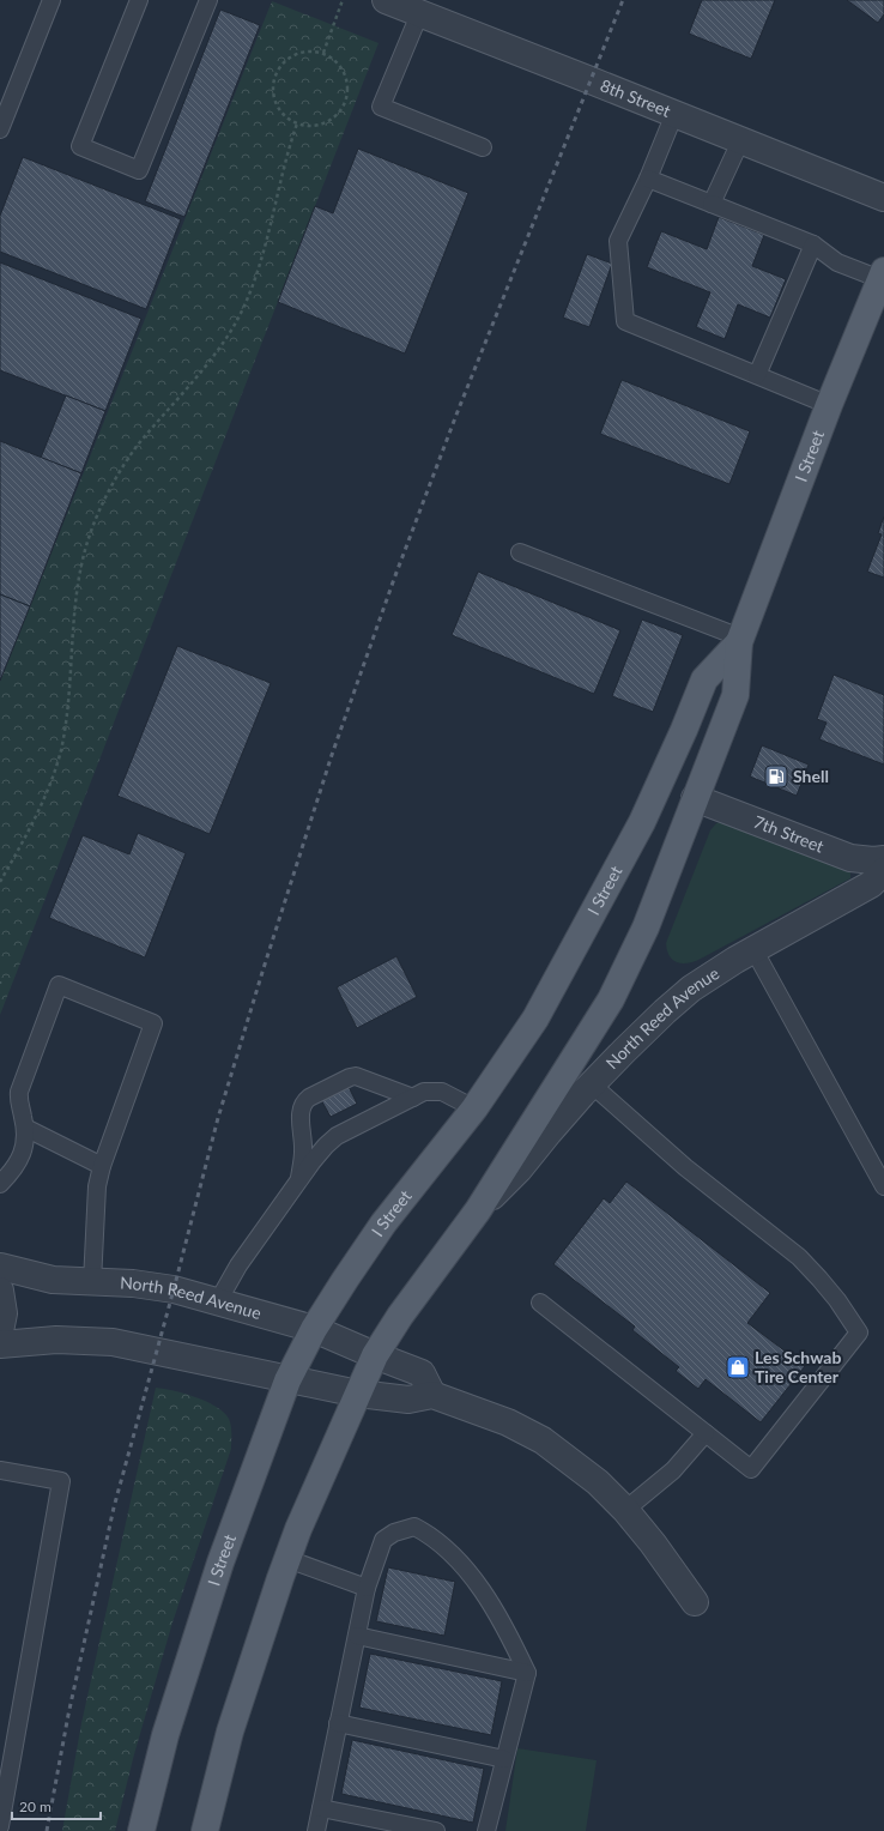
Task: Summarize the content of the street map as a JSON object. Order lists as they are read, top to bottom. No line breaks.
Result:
{"streets":{"main road":["I Street"],"street":["8th Street","7th Street","North Reed Avenue"]},"crossings":[["I Street","7th Street"],["I Street","North Reed Avenue"]],"places":{"fuel station":["Shell"],"shop":["Les Schwab Tire Center"]},"scale_bar":"20 m"}
